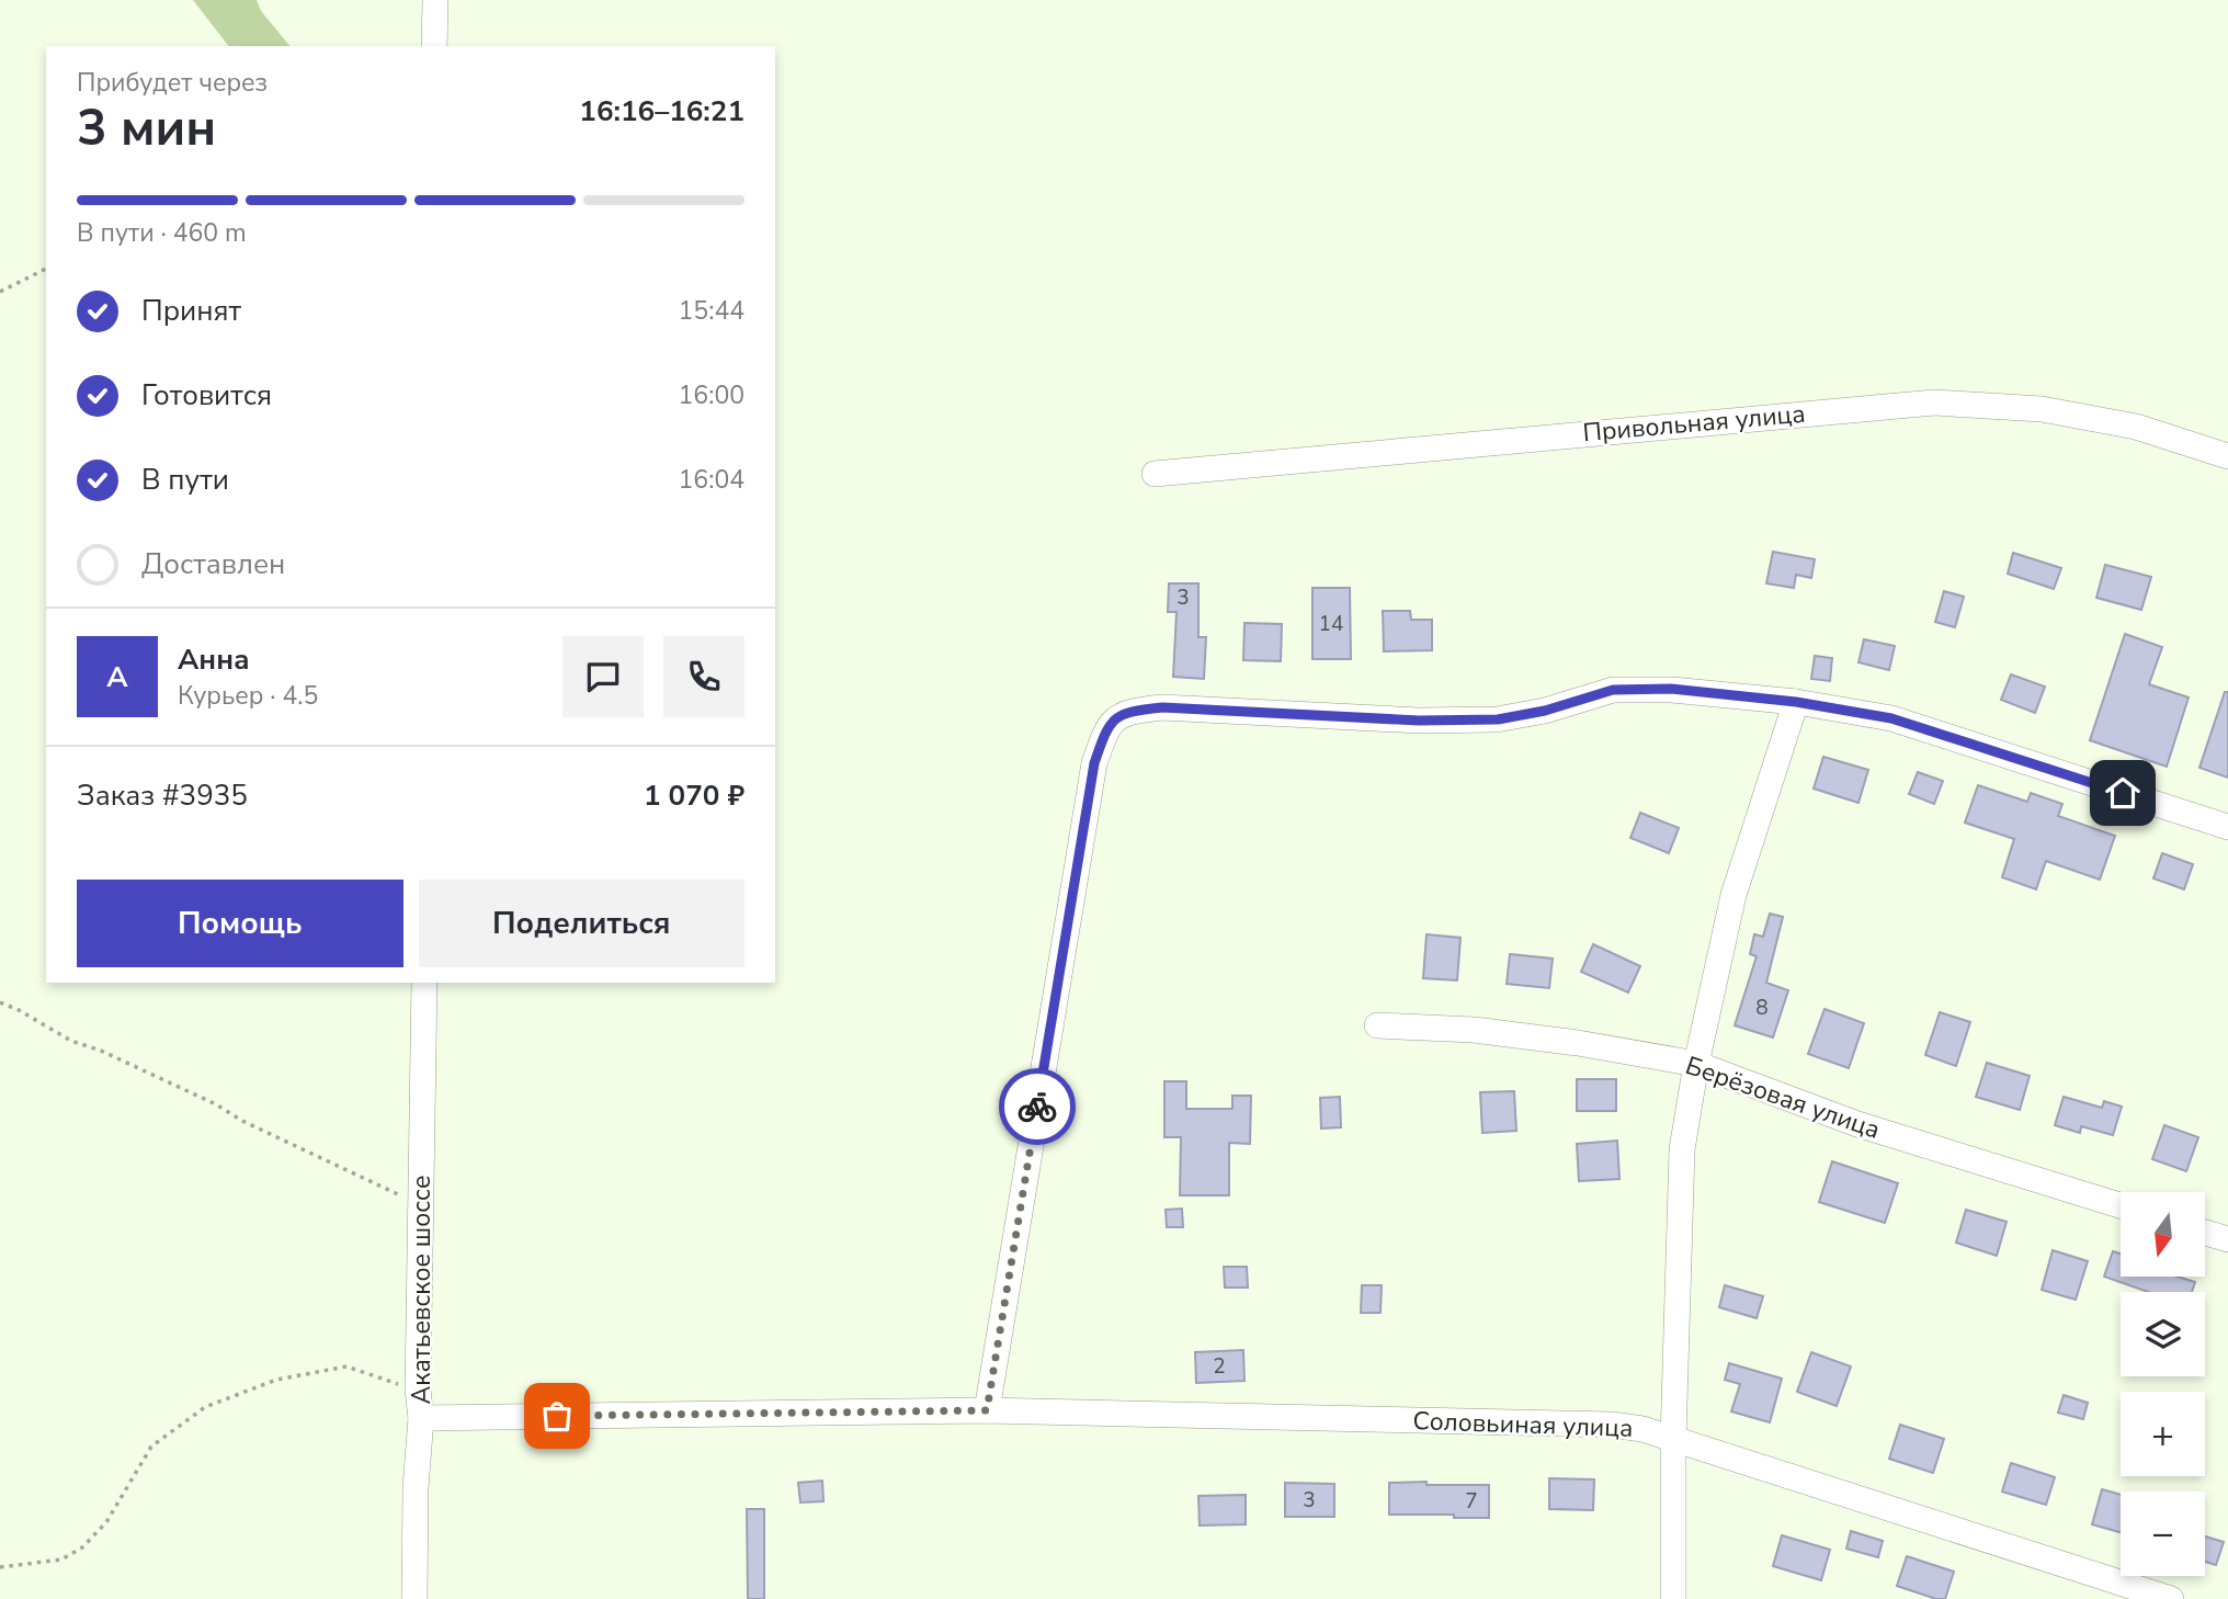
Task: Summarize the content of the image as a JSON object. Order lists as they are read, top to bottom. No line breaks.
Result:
{"streets":{"street":["Привольная улица","Берёзовая улица","Акатьевское шоссе","Соловьиная улица"]},"crossings":[["Акатьевское шоссе","Соловьиная улица"]],"house_numbers":["3","14","8","2","3","7"],"north":"bottom","page":{"heading":["3 мин","Прибудет через","16:16–16:21"],"panel":["Анна","Курьер · 4.5","Заказ #3935","1 070 ₽"],"bar":"В пути · 460 m","list":[["Принят","15:44"],["Готовится","16:00"],["В пути","16:04"],"Доставлен"],"round":"А","buttons":["Помощь","Поделиться"],"map_buttons":["+","−"]}}
